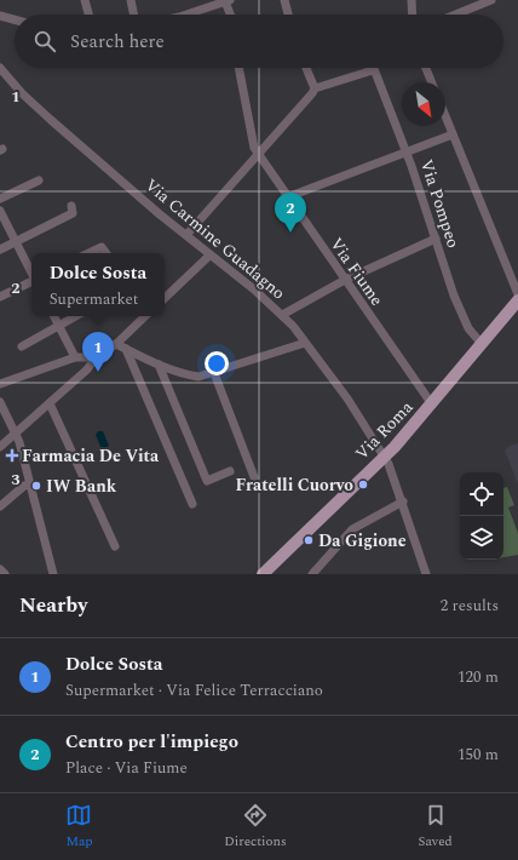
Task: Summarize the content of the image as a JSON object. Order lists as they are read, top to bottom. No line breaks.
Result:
{"streets":{"main road":["Via Roma"],"street":["Via Pompeo","Via Carmine Guadagno","Via Fiume"]},"crossings":[["Via Pompeo","Via Roma"],["Via Carmine Guadagno","Via Roma"],["Via Fiume","Via Roma"]],"places":{"health":["Farmacia De Vita"],"other":["Fratelli Cuorvo","IW Bank","Da Gigione"]},"north":"bottom right","page":{"search":"Search here","pins":["2","1"],"popup":["Dolce Sosta","Supermarket"],"heading":["Nearby","2 results"],"list":[{"mark":"1","name":"Dolce Sosta","note":"Supermarket · Via Felice Terracciano","value":"120 m"},{"mark":"2","name":"Centro per l'impiego","note":"Place · Via Fiume","value":"150 m"}],"nav":["Map","Directions","Saved"]},"grid":{"rows":["1","2","3"]}}
